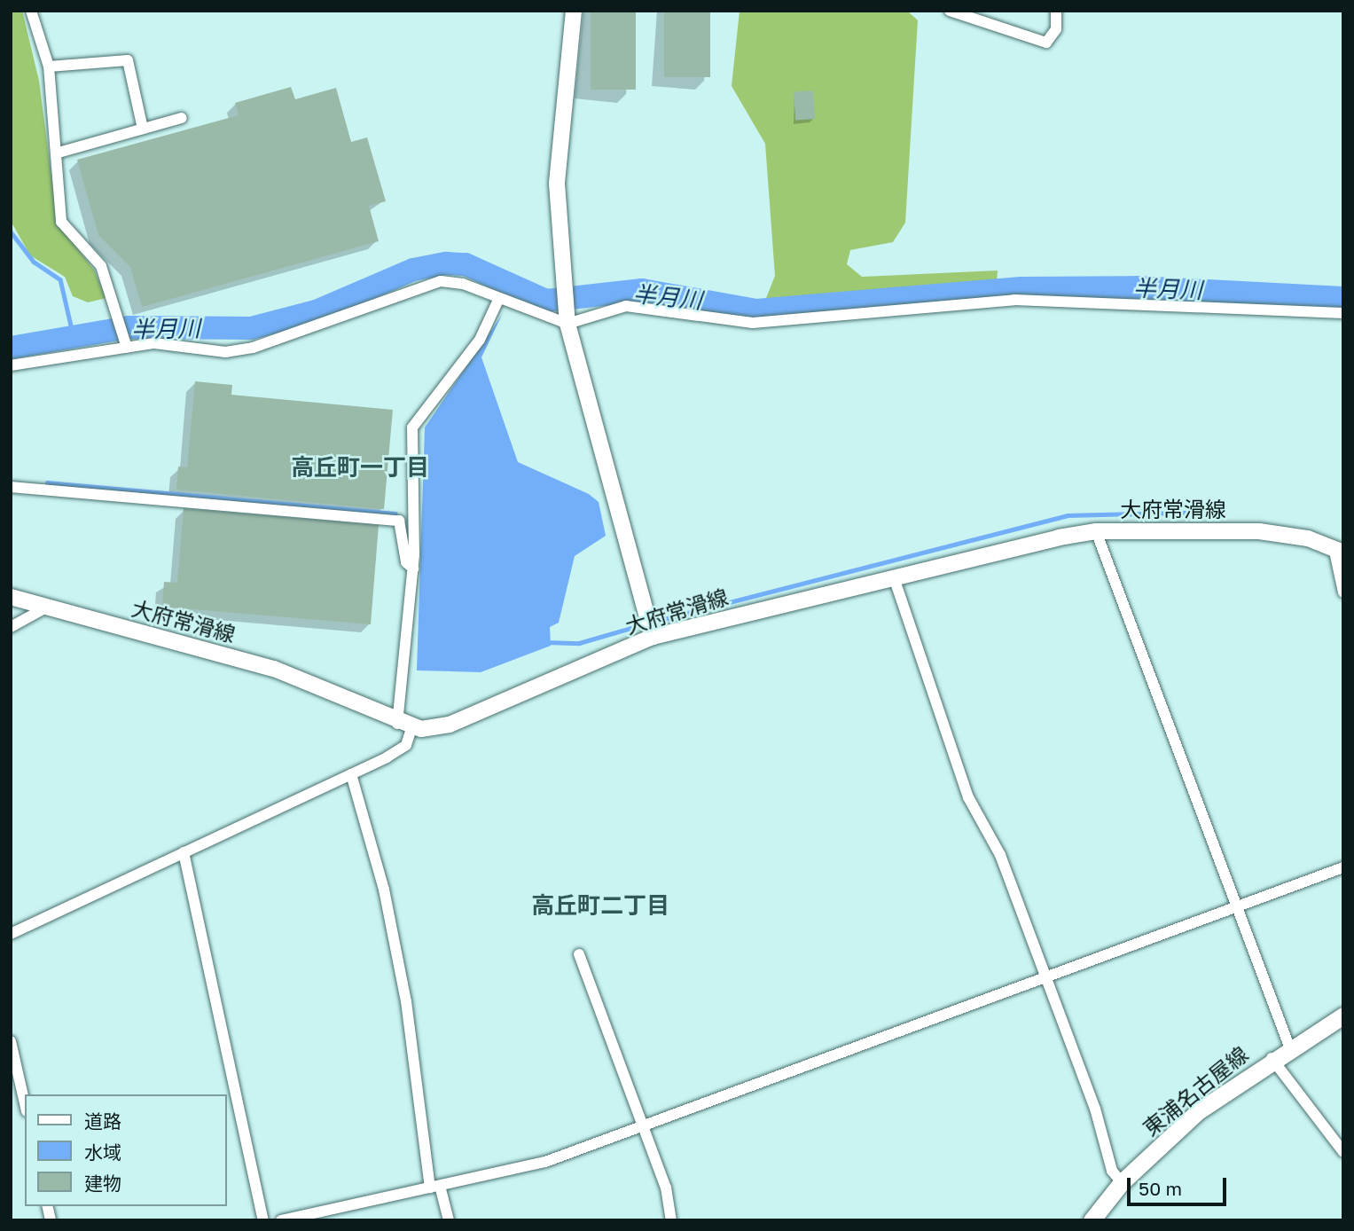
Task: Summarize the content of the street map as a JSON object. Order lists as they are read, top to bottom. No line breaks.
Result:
{"streets":{"main road":["大府常滑線","東浦名古屋線"]},"districts":["高丘町一丁目","高丘町二丁目"],"water":["半月川"],"legend":["道路","水域","建物"],"scale_bar":"50 m"}
